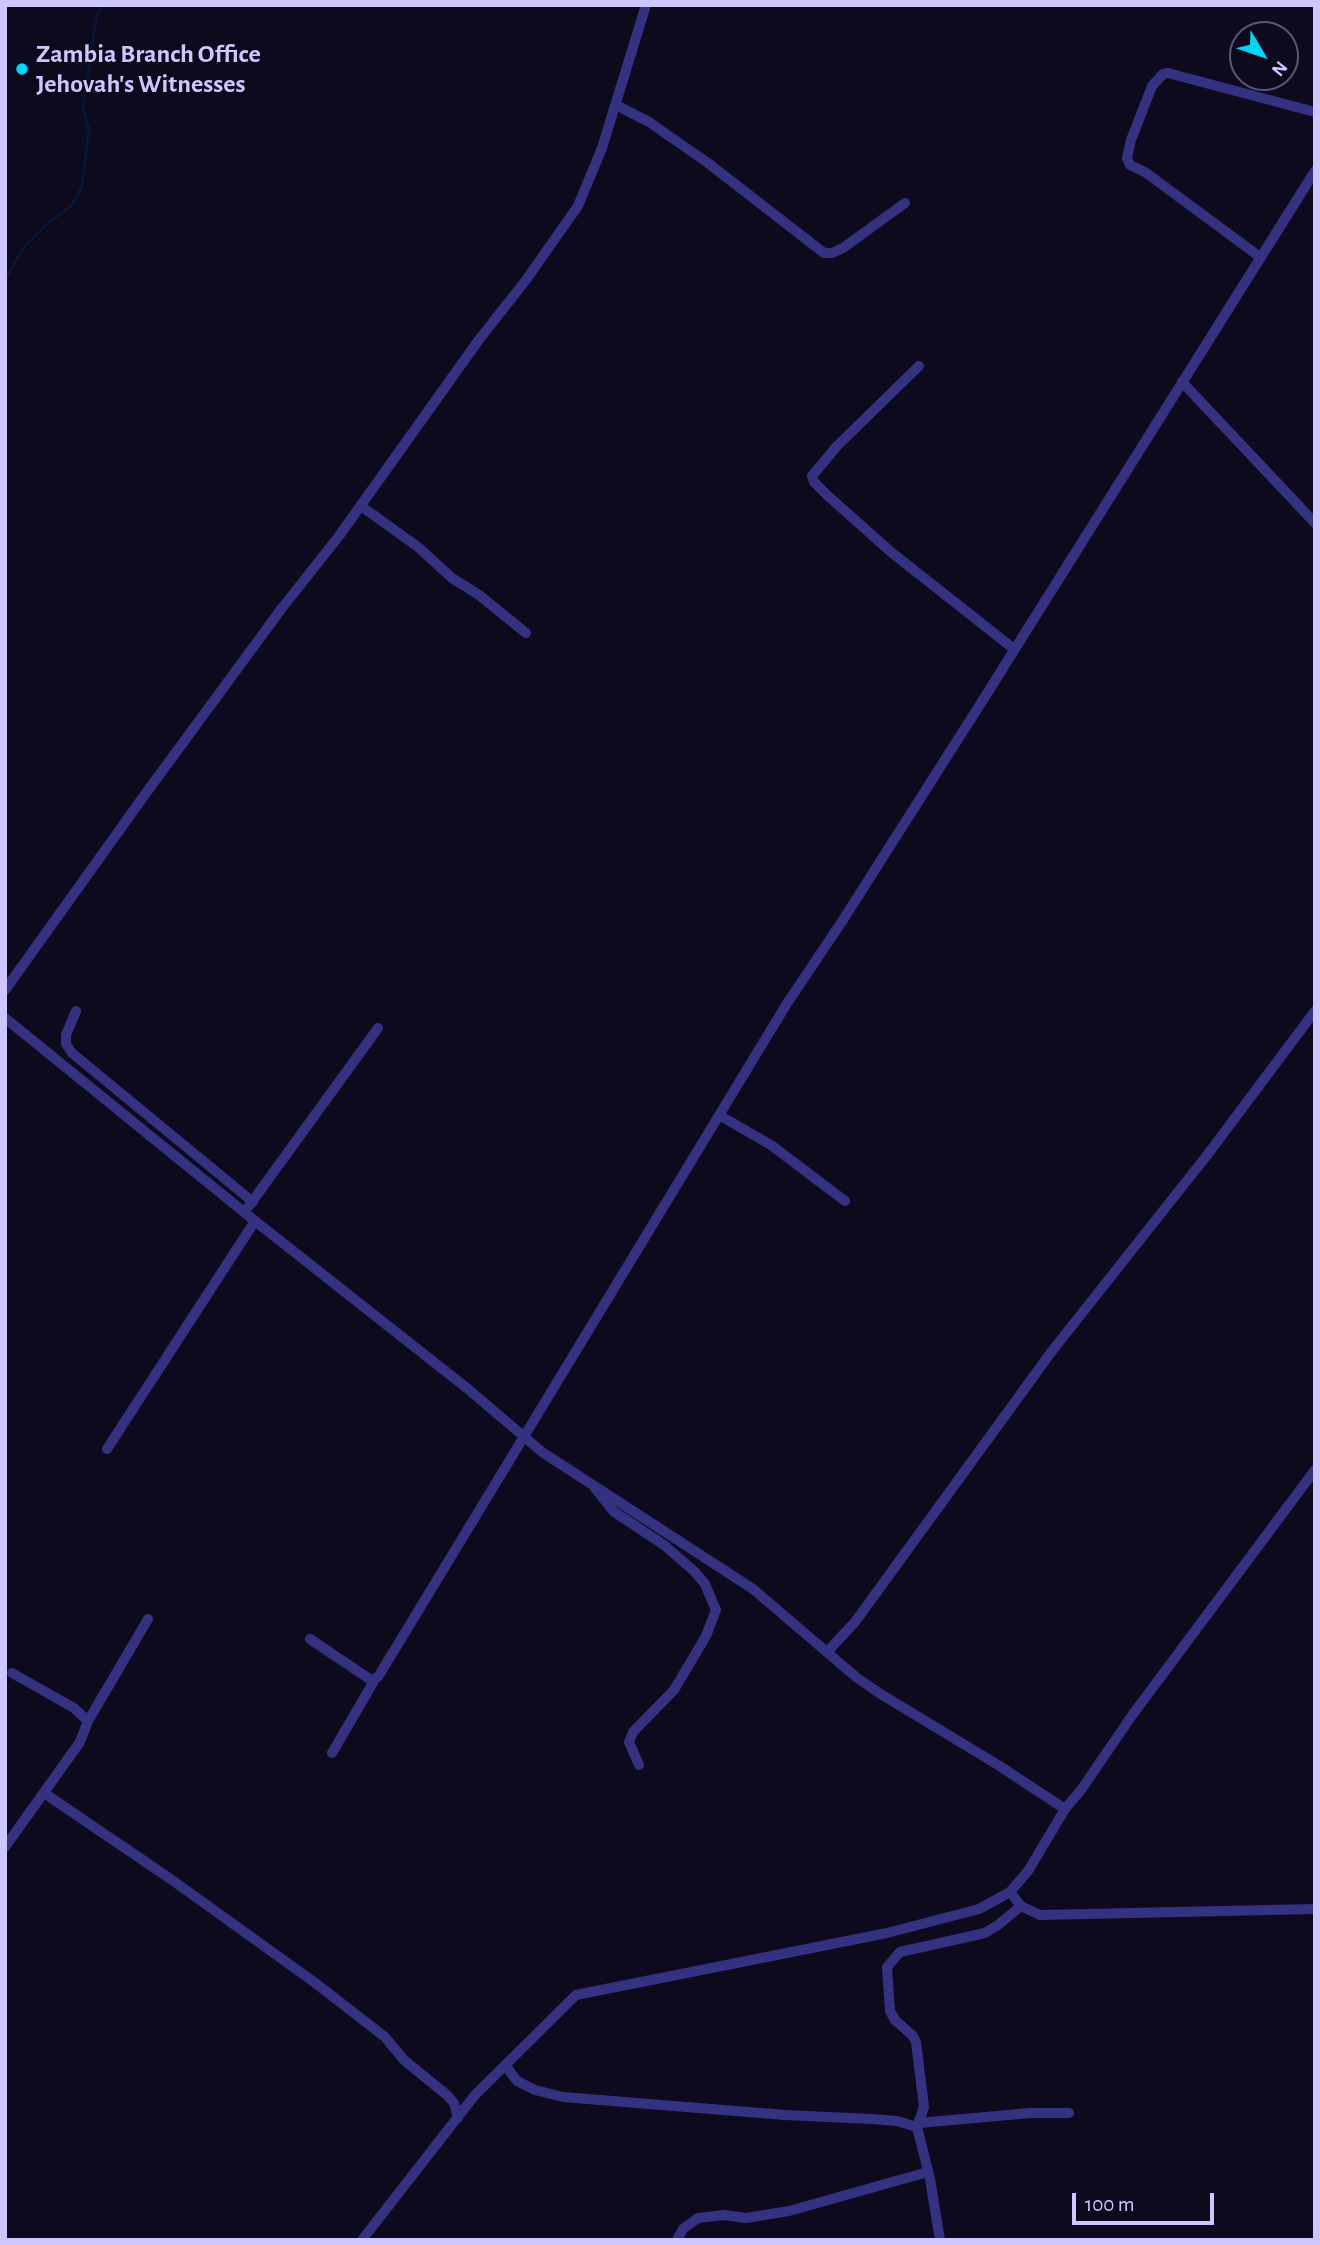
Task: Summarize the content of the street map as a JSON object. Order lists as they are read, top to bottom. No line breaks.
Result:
{"places":["Zambia Branch Office Jehovah's Witnesses"],"scale_bar":"100 m","north":"bottom right"}
